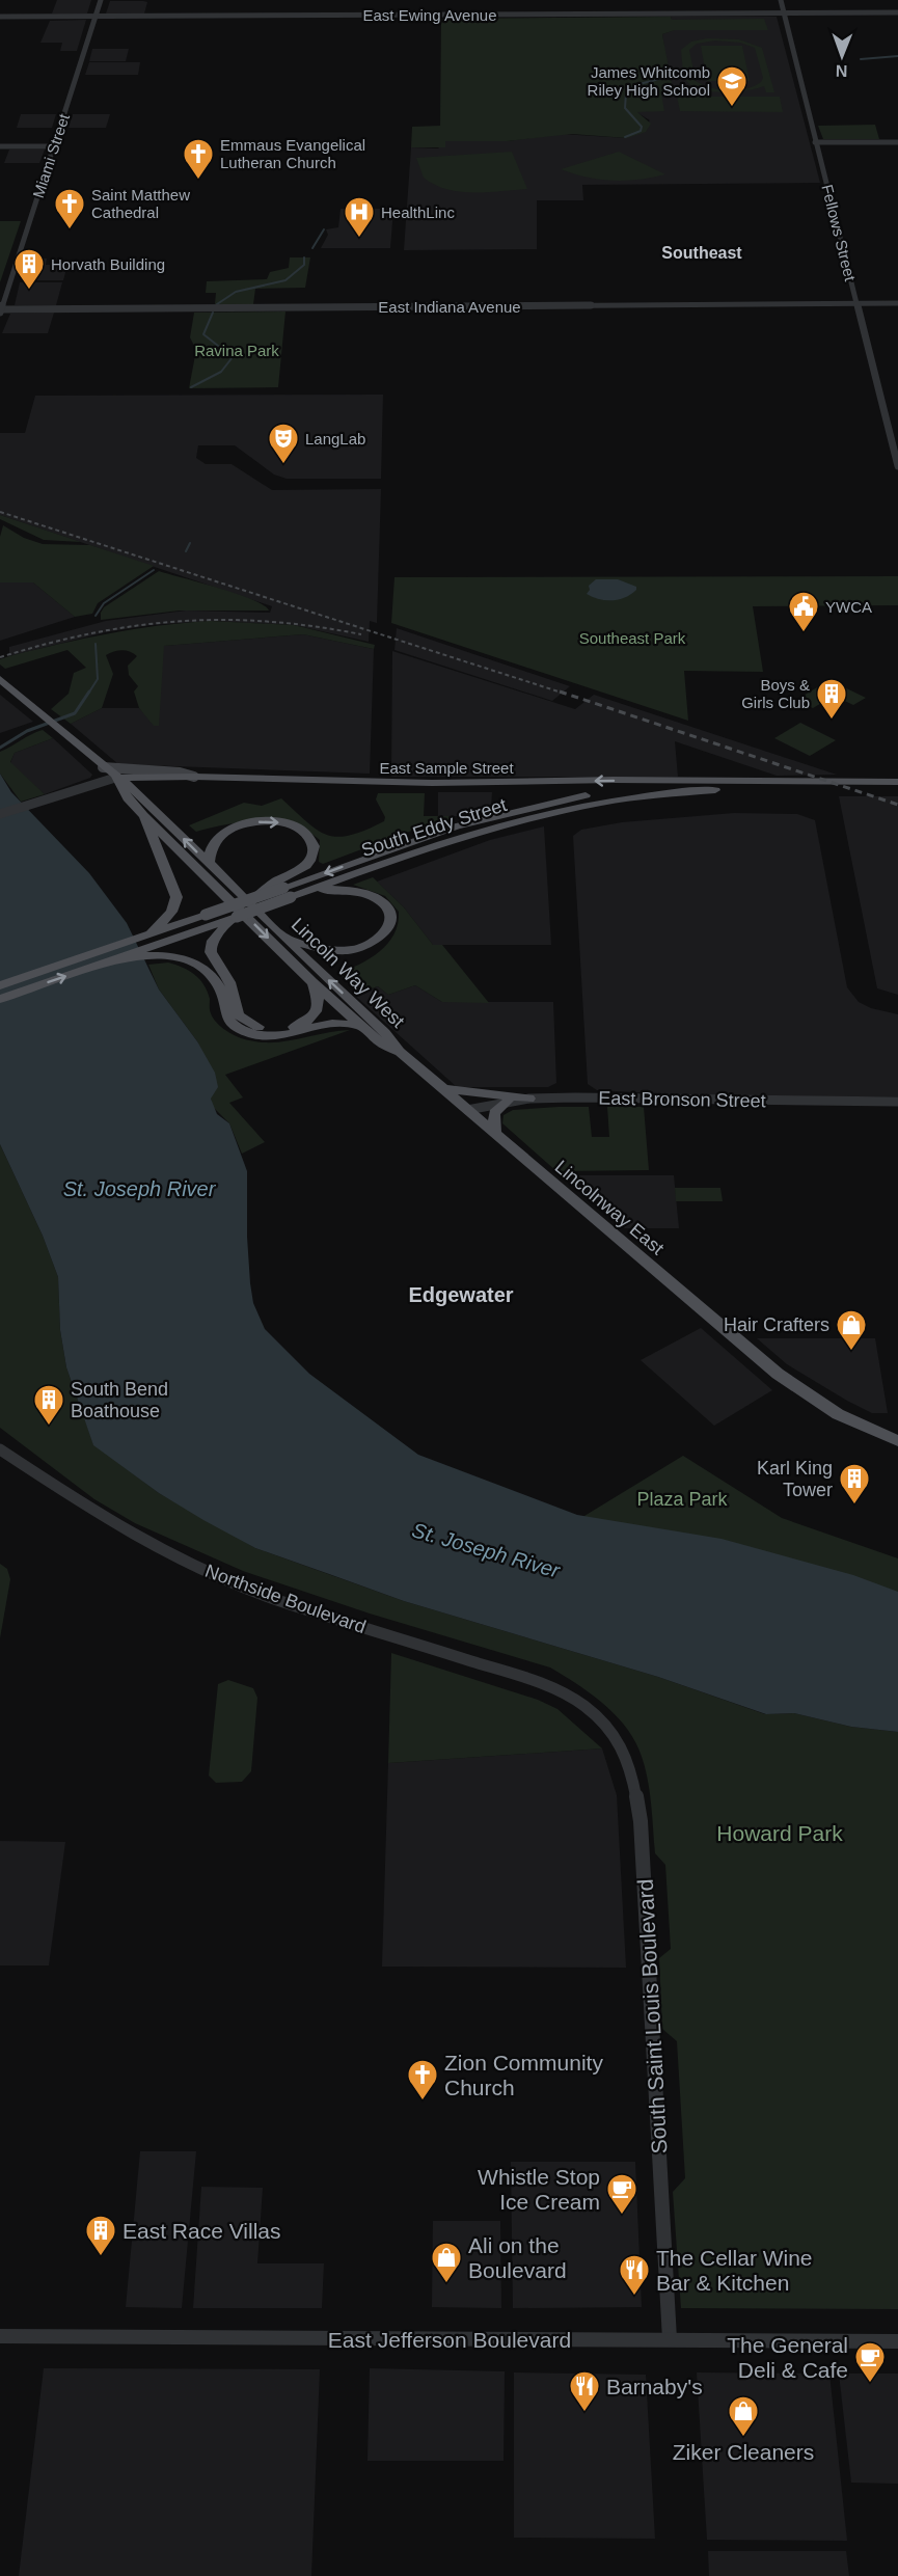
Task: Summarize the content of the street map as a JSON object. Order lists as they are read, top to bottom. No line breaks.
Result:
{"streets":{"main road":["East Sample Street","South Eddy Street","Lincoln Way West","Lincolnway East"],"street":["East Ewing Avenue","Miami Street","Fellows Street","East Indiana Avenue","East Bronson Street","Northside Boulevard","South Saint Louis Boulevard","East Jefferson Boulevard"]},"crossings":[["East Ewing Avenue","Miami Street"],["East Ewing Avenue","Fellows Street"],["Miami Street","East Indiana Avenue"],["Fellows Street","East Indiana Avenue"],["East Sample Street","South Eddy Street"],["East Sample Street","Lincoln Way West"],["Lincoln Way West","Lincolnway East"],["East Bronson Street","Lincolnway East"],["Northside Boulevard","South Saint Louis Boulevard"],["South Saint Louis Boulevard","East Jefferson Boulevard"]],"one_way":["East Sample Street"],"districts":["Southeast","Edgewater"],"water":["St. Joseph River"],"parks":["Ravina Park","Southeast Park","Plaza Park","Howard Park"],"places":{"school or university":["James Whitcomb Riley High School"],"church":["Emmaus Evangelical Lutheran Church","Saint Matthew Cathedral","Zion Community Church"],"hospital":["HealthLinc"],"building":["Horvath Building","Boys & Girls Club","South Bend Boathouse","Karl King Tower","East Race Villas"],"theatre":["LangLab"],"public building":["YWCA"],"shop":["Hair Crafters","Ali on the Boulevard","Ziker Cleaners"],"cafe":["Whistle Stop Ice Cream","The General Deli & Cafe"],"restaurant":["The Cellar Wine Bar & Kitchen","Barnaby's"]},"north":"bottom"}
